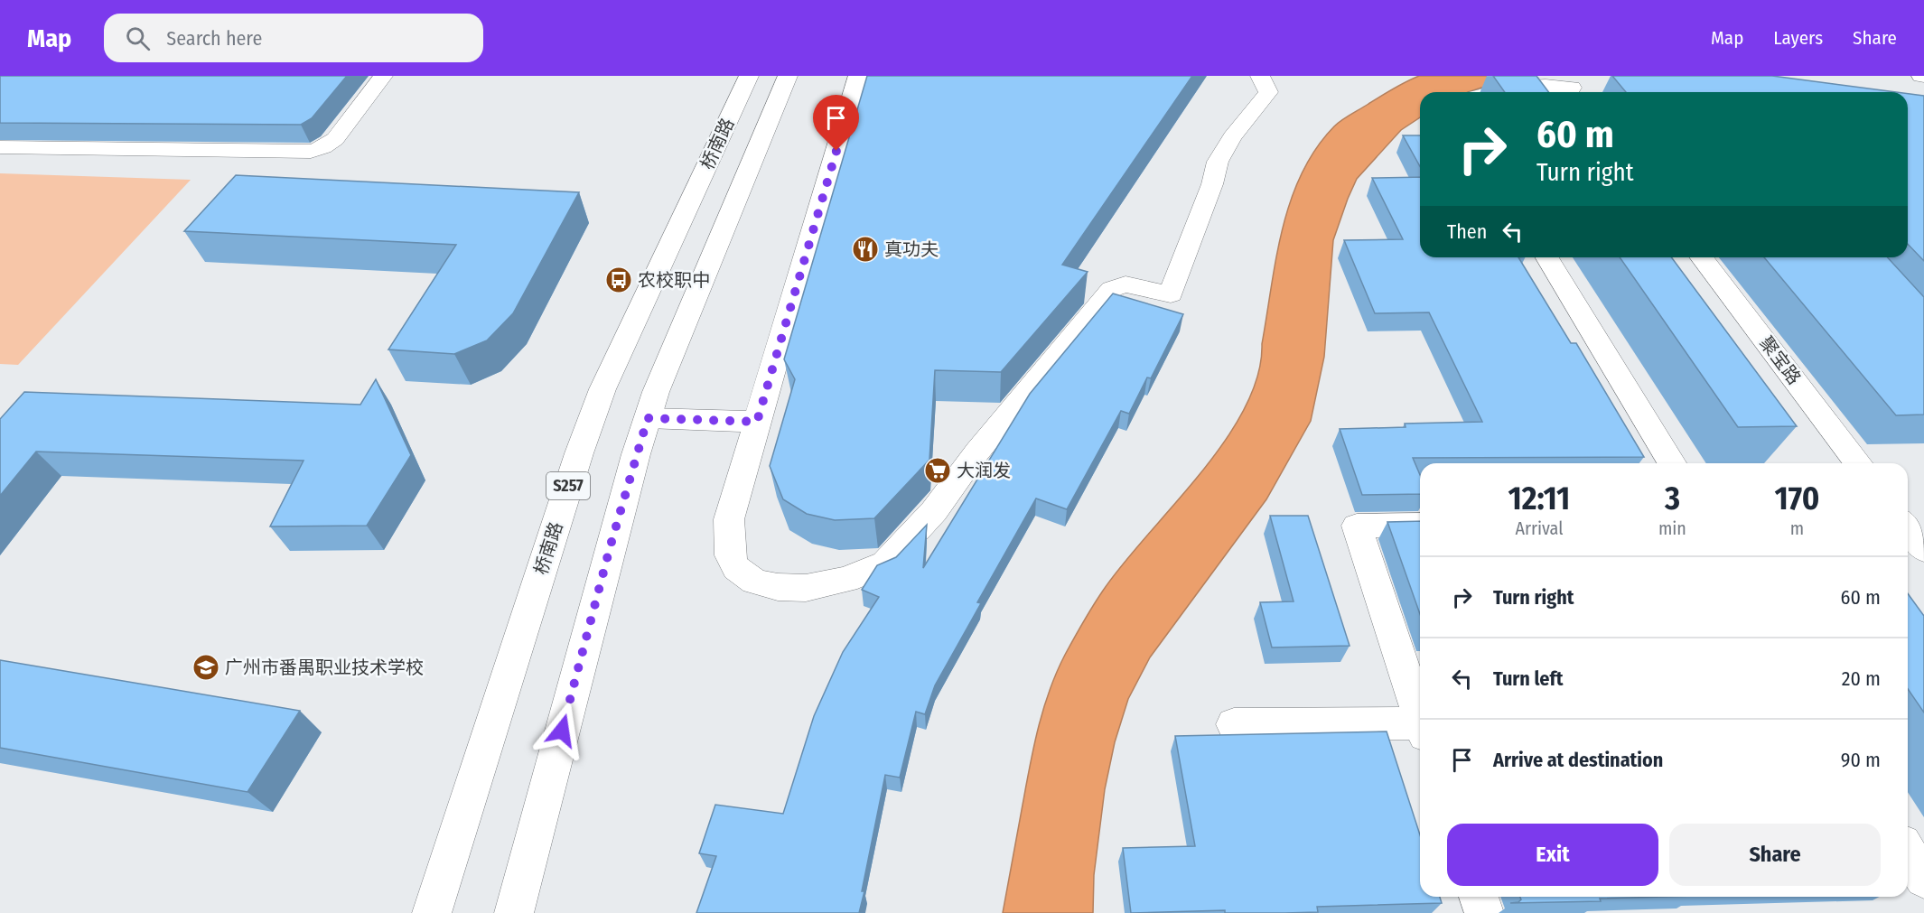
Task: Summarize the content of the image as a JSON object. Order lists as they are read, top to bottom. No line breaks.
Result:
{"streets":{"main road":["桥南路","聚宝路","S257"]},"places":{"restaurant":["真功夫"],"bus stop":["农校职中"],"supermarket":["大润发"],"school or university":["广州市番禺职业技术学校"]},"page":{"header":"Map","search":"Search here","nav":["Map","Layers","Share"],"turn":["60 m","Turn right"],"then":"Then","eta":["12:11","Arrival","3","min","170","m"],"list":[{"name":"Turn right","value":"60 m"},{"name":"Turn left","value":"20 m"},{"name":"Arrive at destination","value":"90 m"}],"buttons":["Exit","Share"]}}
